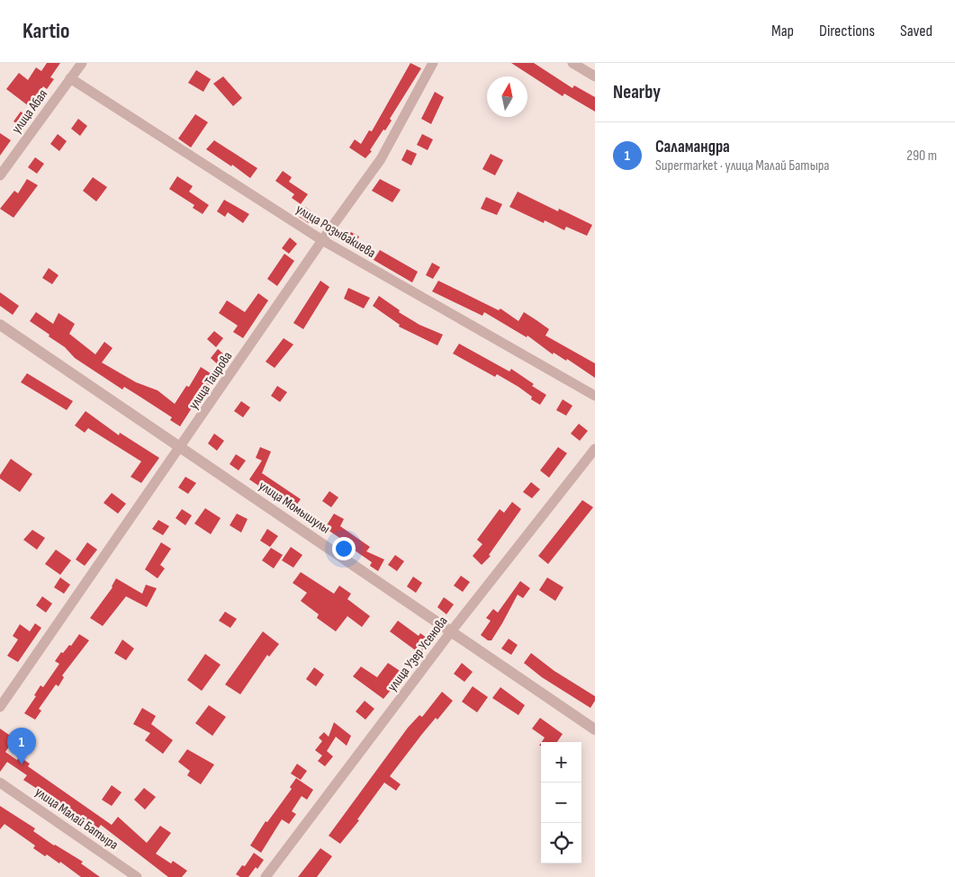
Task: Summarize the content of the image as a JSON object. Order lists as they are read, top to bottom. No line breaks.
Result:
{"streets":{"street":["улица Абая","улица Розыбакиева","улица Таирова","улица Момышулы","улица Узер Усенова","улица Малай Батыра"]},"crossings":[["улица Абая","улица Розыбакиева"],["улица Розыбакиева","улица Таирова"],["улица Таирова","улица Момышулы"],["улица Момышулы","улица Узер Усенова"]],"north":"top","page":{"header":"Kartio","nav":["Map","Directions","Saved"],"heading":"Nearby","list":[{"mark":"1","name":"Саламандра","note":"Supermarket · улица Малай Батыра","value":"290 m"}],"pins":"1","map_buttons":["+","−"]}}
